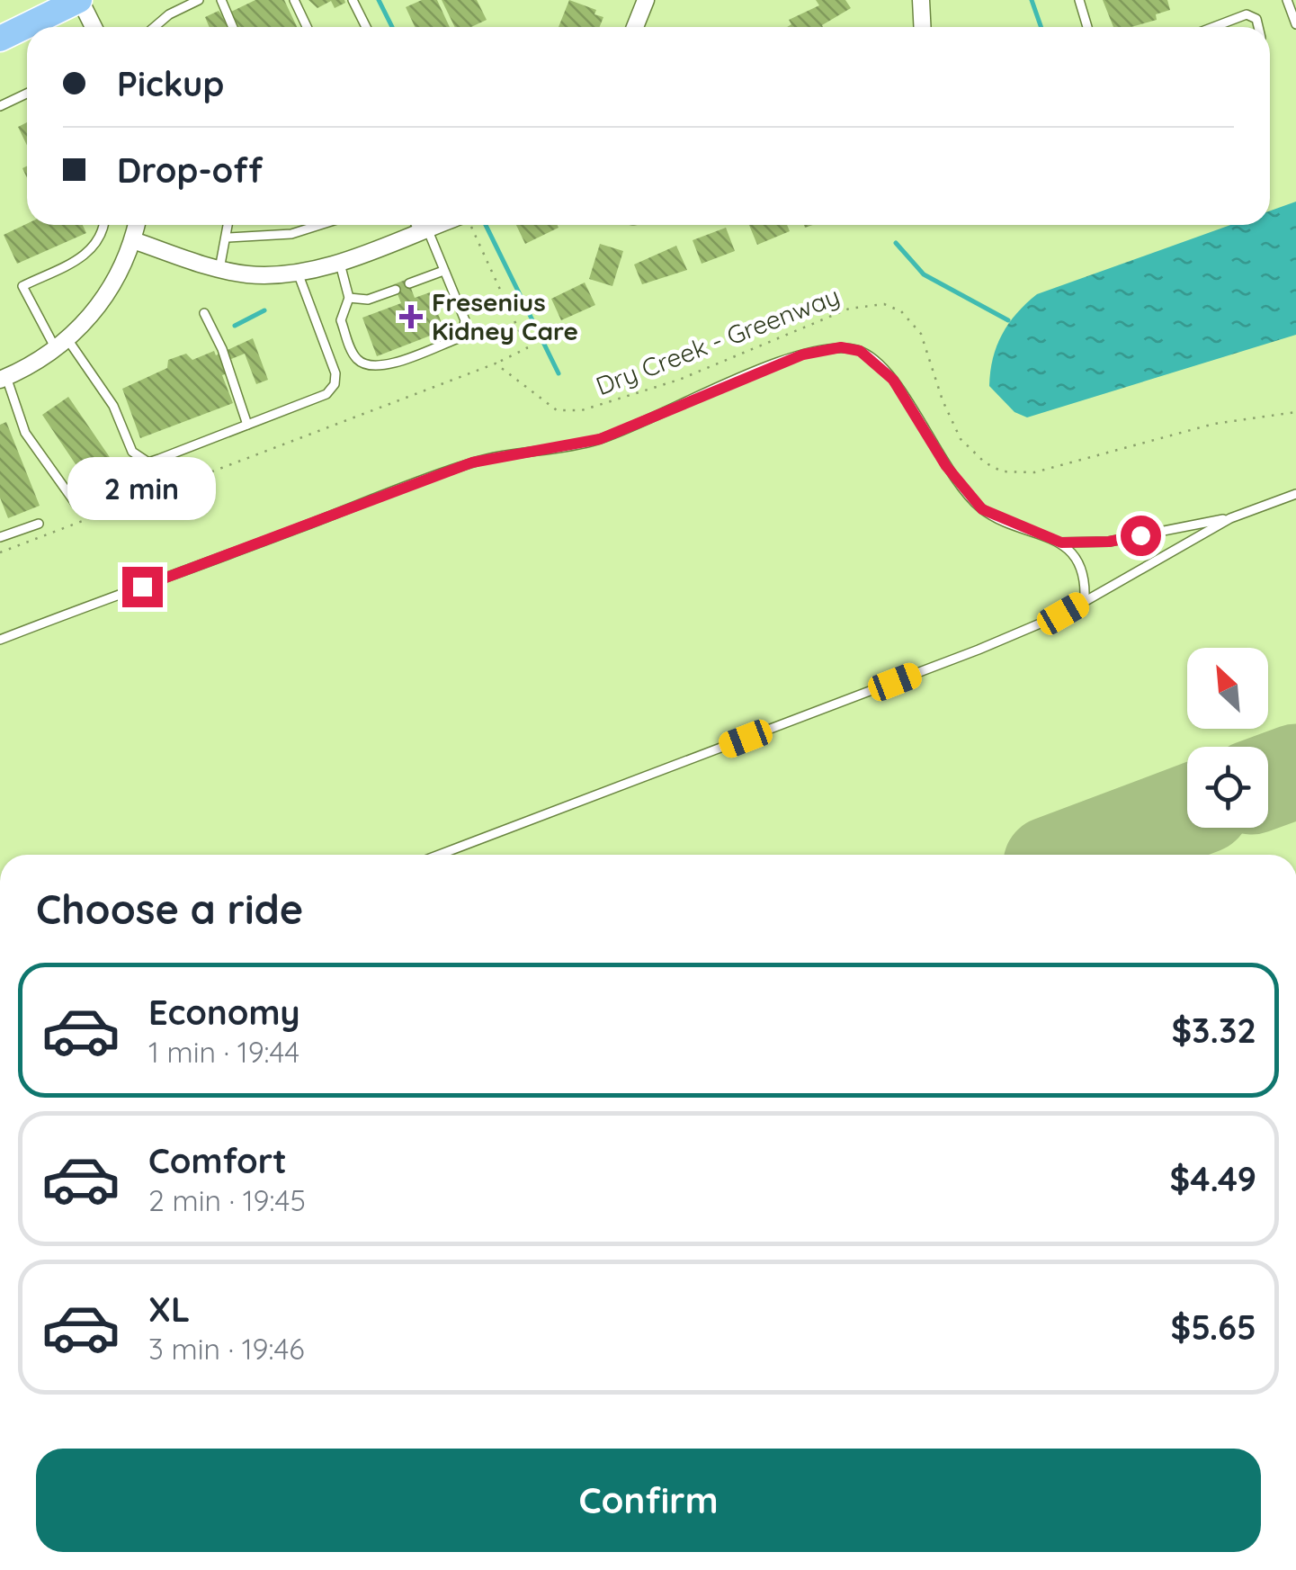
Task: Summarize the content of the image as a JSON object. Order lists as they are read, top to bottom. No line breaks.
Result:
{"streets":{"path":["Dry Creek - Greenway"]},"places":{"health":["Fresenius Kidney Care"]},"north":"top left","page":{"banner":["Pickup","Drop-off"],"bubble":"2 min","heading":"Choose a ride","list":[{"name":"Economy","note":"1 min · 19:44","value":"$3.32"},{"name":"Comfort","note":"2 min · 19:45","value":"$4.49"},{"name":"XL","note":"3 min · 19:46","value":"$5.65"}],"buttons":"Confirm"}}
